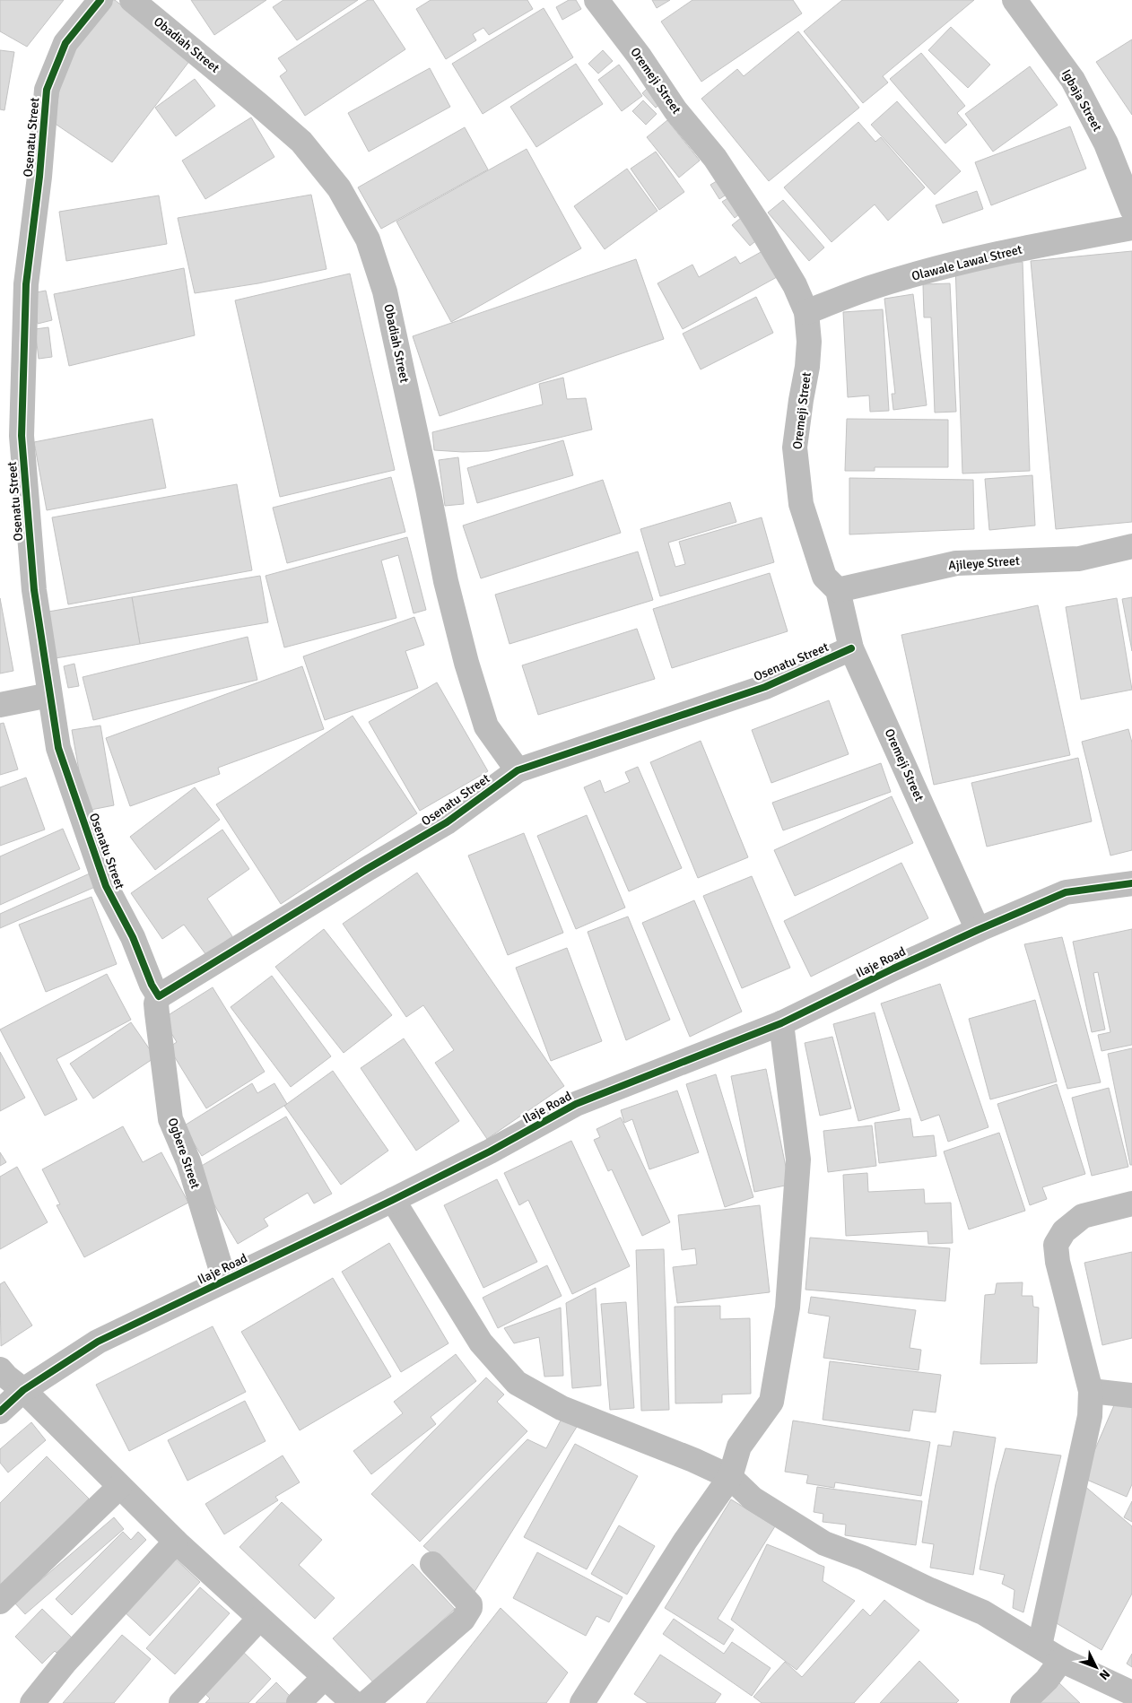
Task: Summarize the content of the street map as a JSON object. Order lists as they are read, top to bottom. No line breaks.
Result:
{"streets":{"street":["Obadiah Street","Oremeji Street","Igbaja Street","Osenatu Street","Olawale Lawal Street","Ajileye Street","Ilaje Road","Ogbere Street"]},"crossings":[["Obadiah Street","Osenatu Street"],["Oremeji Street","Osenatu Street"],["Oremeji Street","Olawale Lawal Street"],["Oremeji Street","Ajileye Street"],["Oremeji Street","Ilaje Road"],["Osenatu Street","Ogbere Street"],["Ilaje Road","Ogbere Street"]],"north":"bottom right"}
